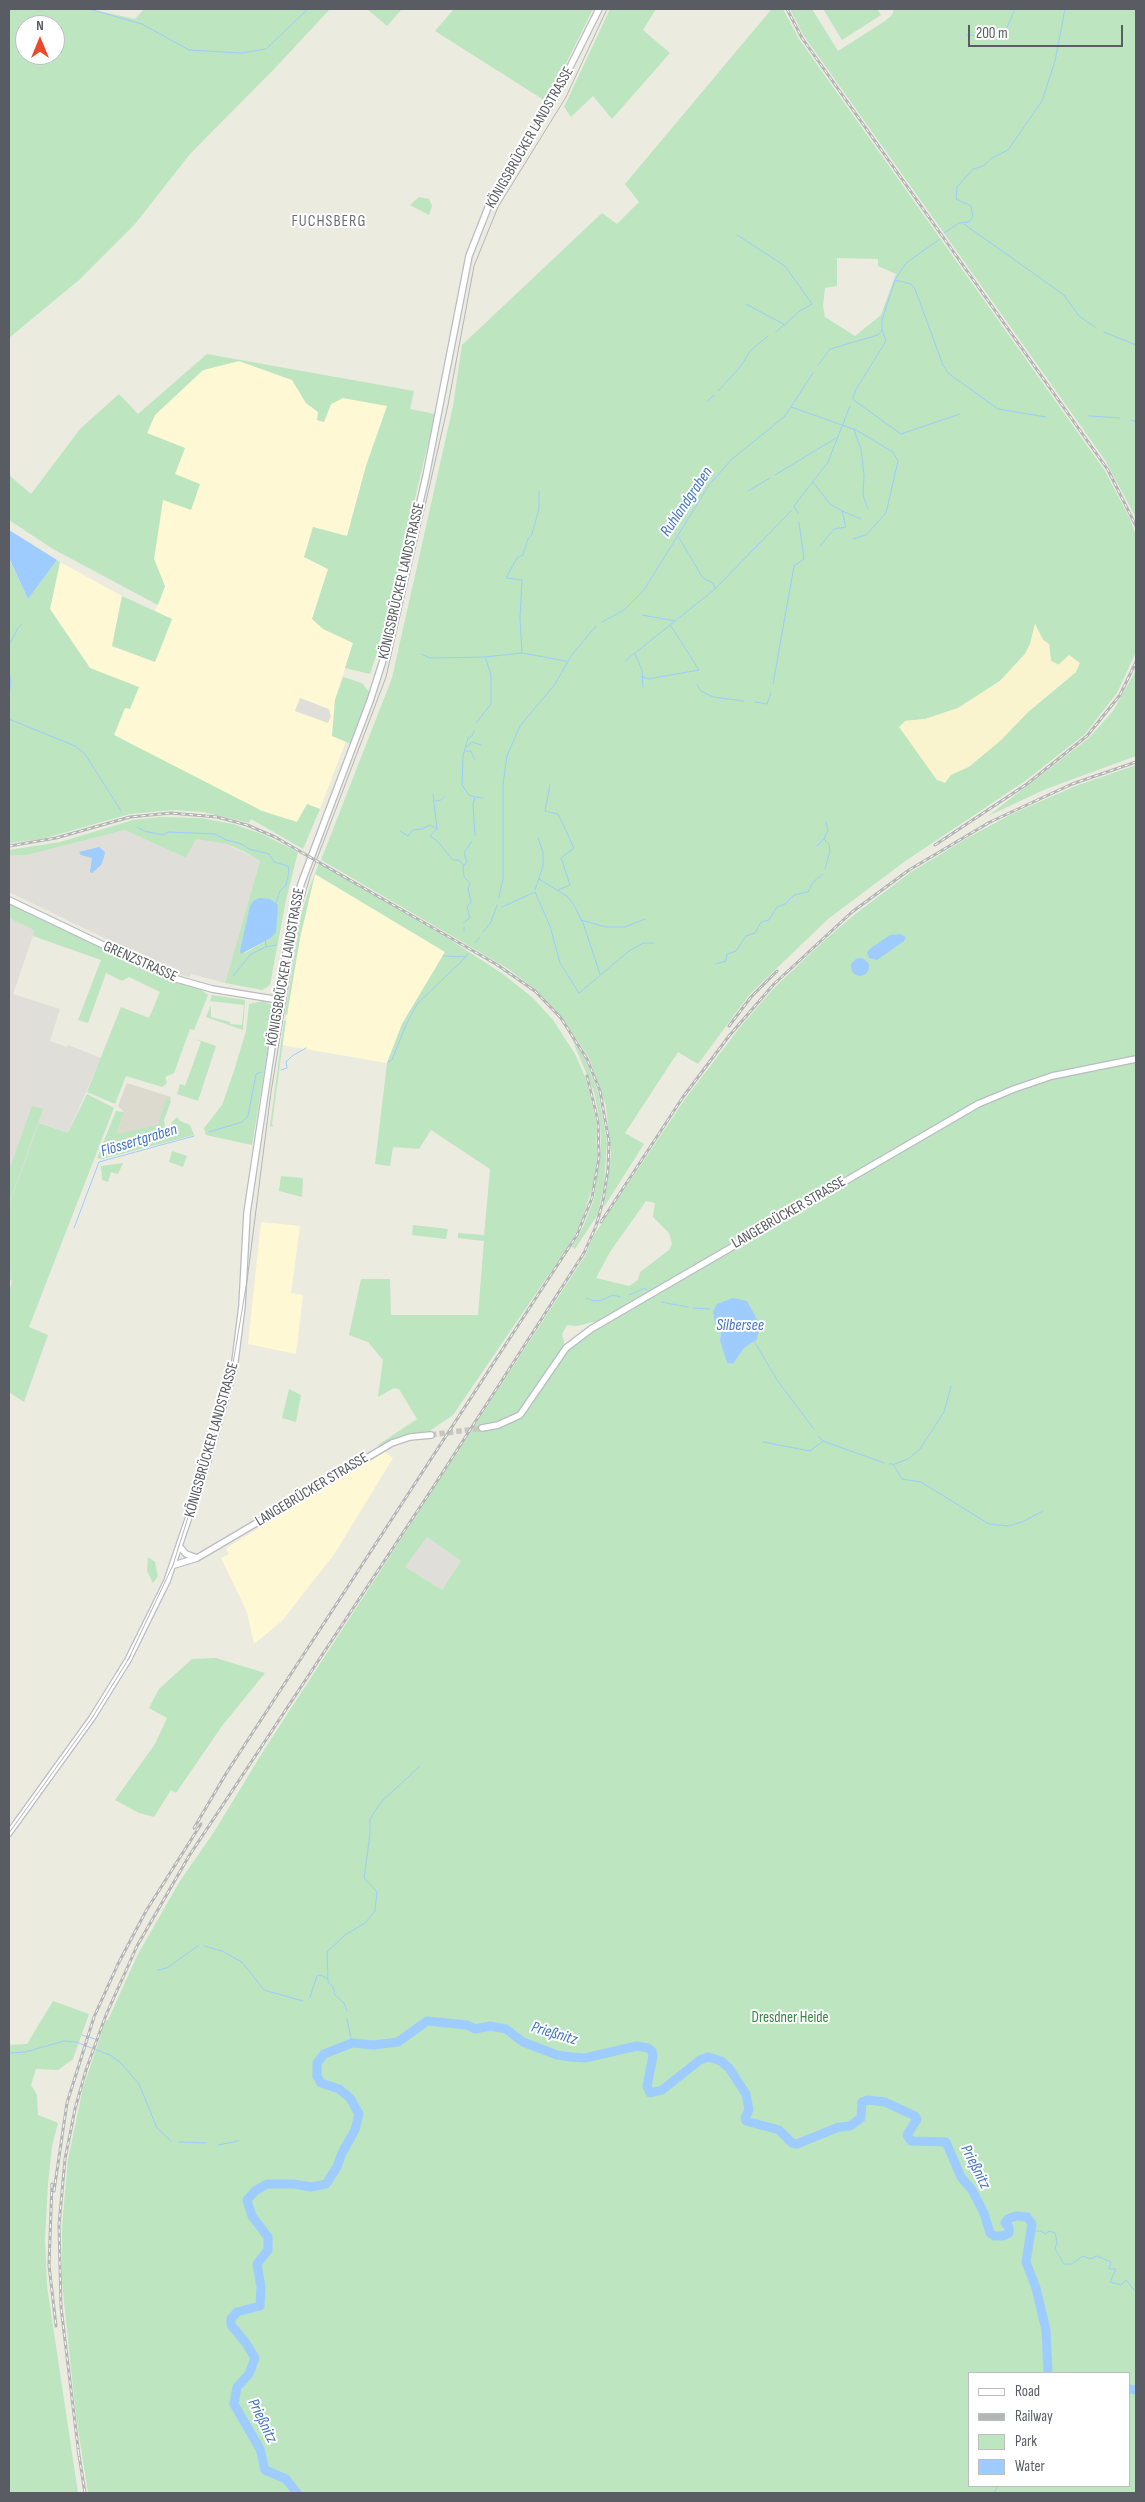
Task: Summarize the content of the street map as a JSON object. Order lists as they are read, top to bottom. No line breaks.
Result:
{"streets":{"main road":["KÖNIGSBRÜCKER LANDSTRASSE","GRENZSTRASSE","LANGEBRÜCKER STRASSE"]},"crossings":[["KÖNIGSBRÜCKER LANDSTRASSE","GRENZSTRASSE"],["KÖNIGSBRÜCKER LANDSTRASSE","LANGEBRÜCKER STRASSE"]],"districts":["FUCHSBERG"],"water":["Ruhlandgraben","Flössertgraben","Silbersee","Prießnitz"],"parks":["Dresdner Heide"],"legend":["Road","Railway","Park","Water"],"scale_bar":"200 m","north":"top"}
